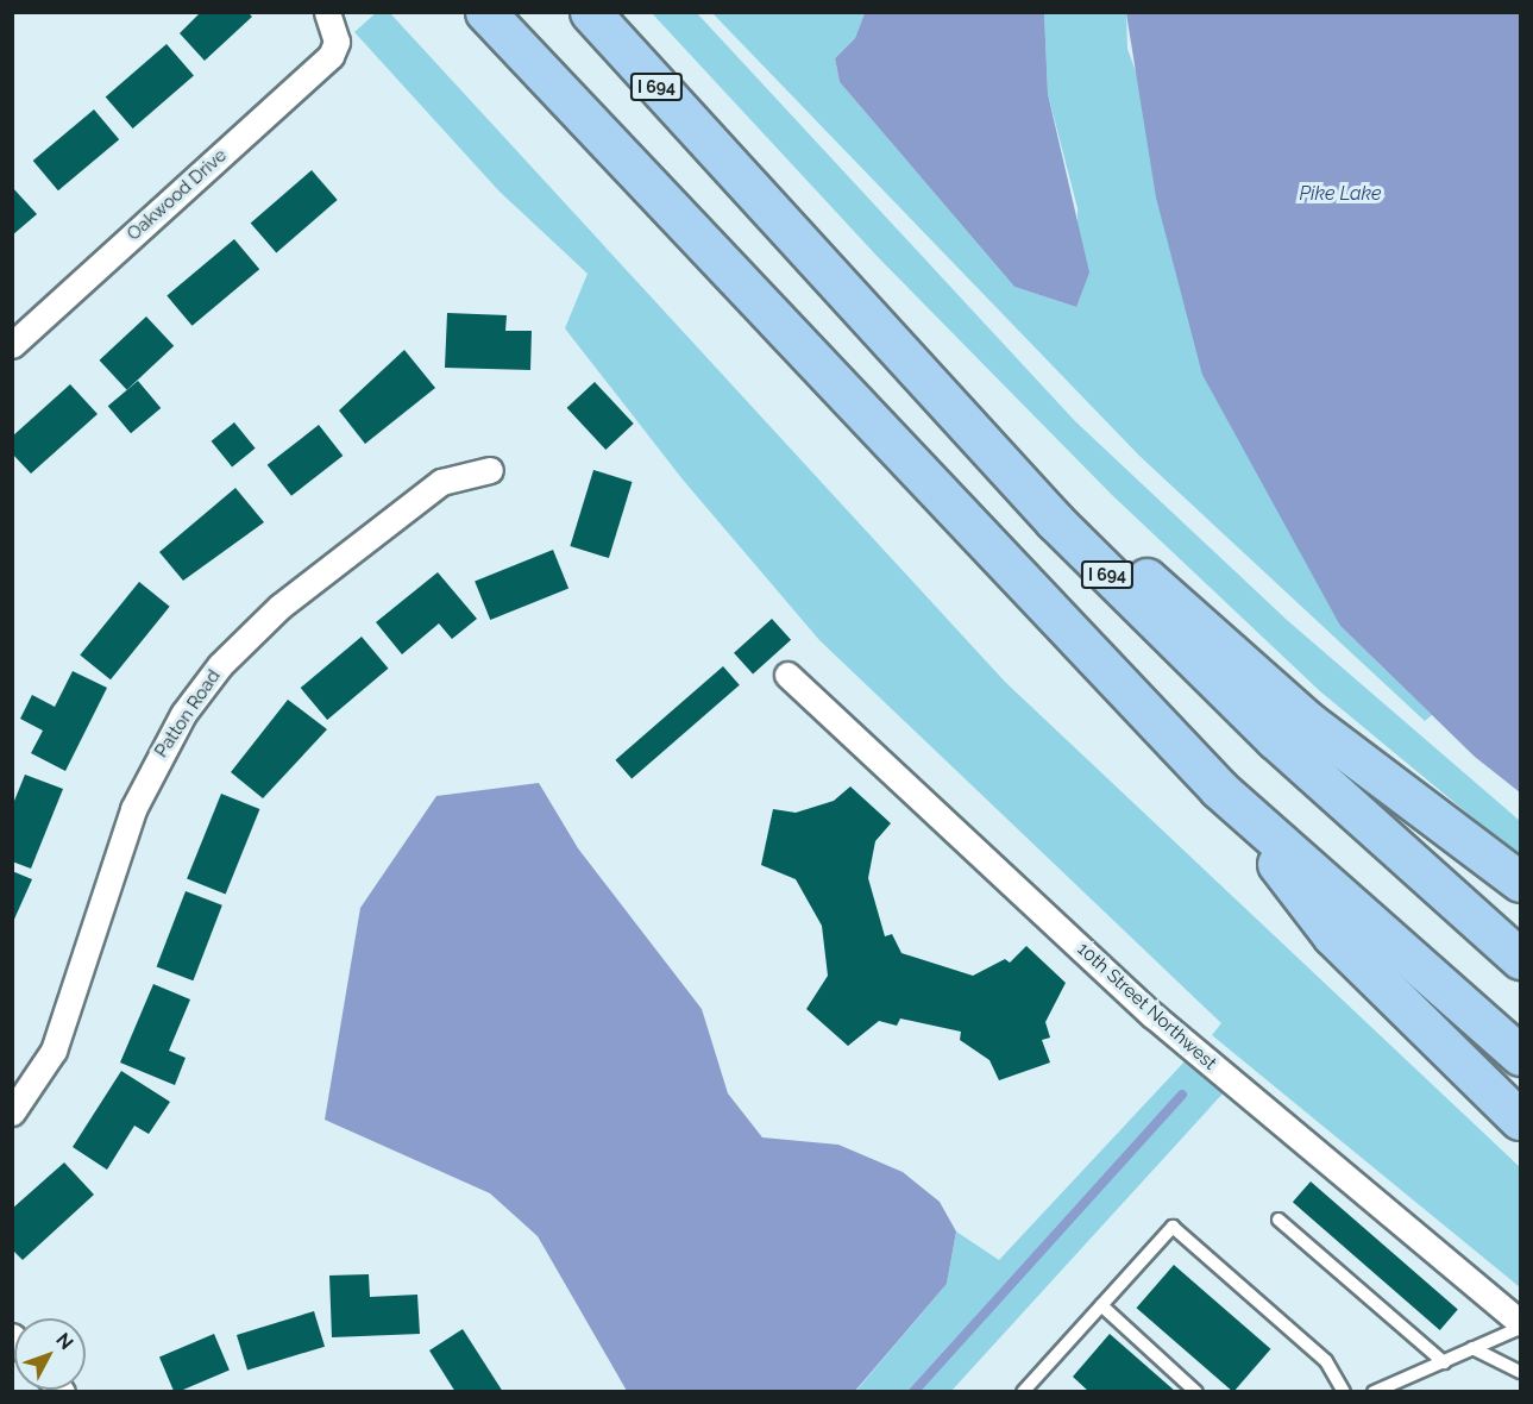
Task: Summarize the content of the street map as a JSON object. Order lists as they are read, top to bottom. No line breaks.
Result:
{"streets":{"highway":["I 694"],"street":["Oakwood Drive","Patton Road","10th Street Northwest"]},"water":["Pike Lake"],"north":"top right"}
